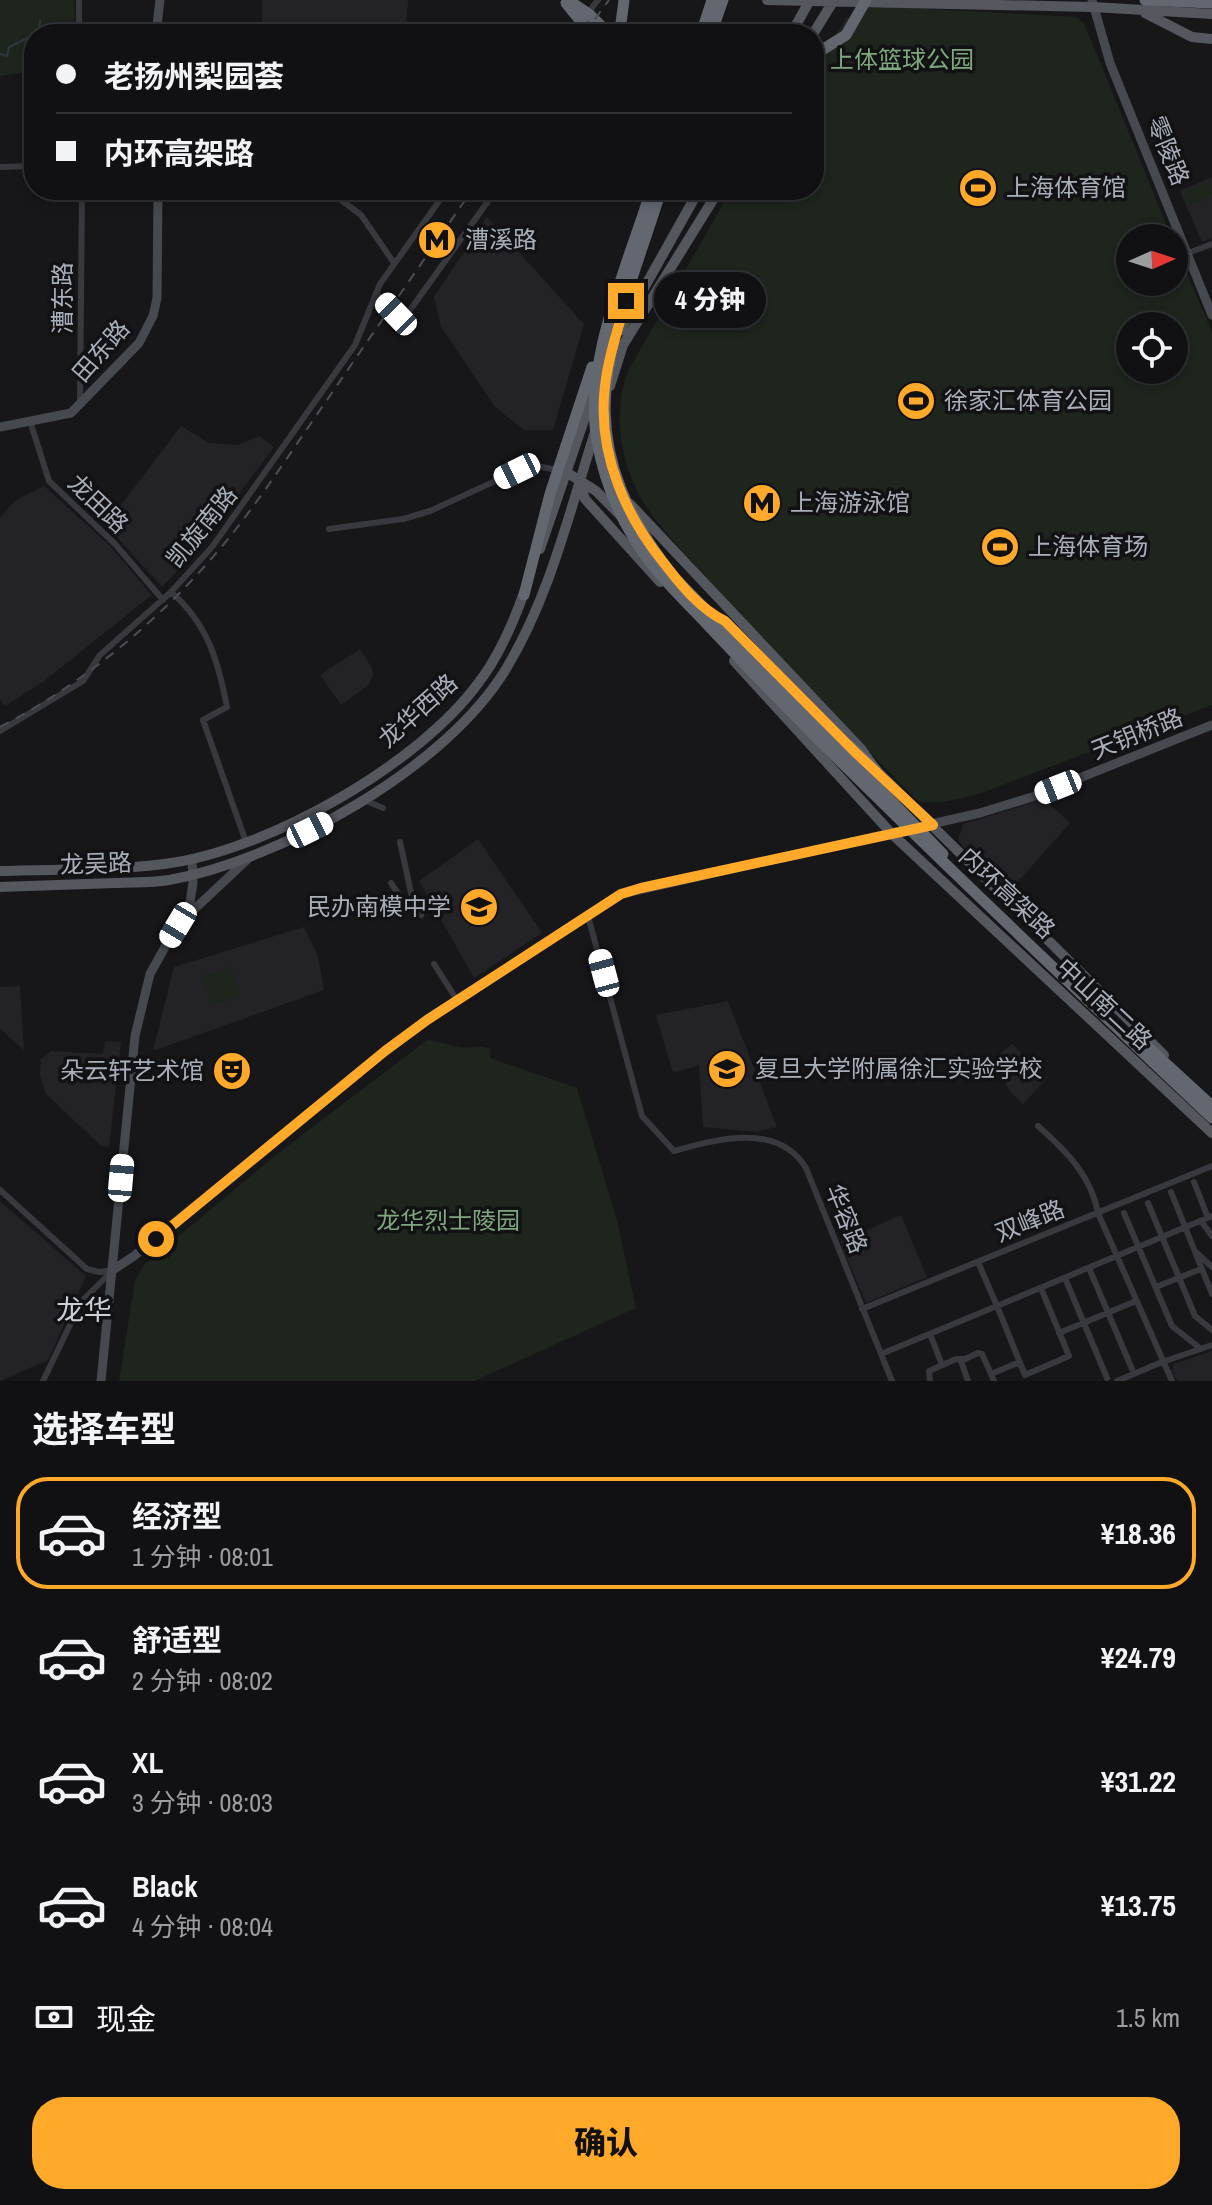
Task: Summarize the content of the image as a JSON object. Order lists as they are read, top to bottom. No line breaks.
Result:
{"streets":{"highway":["内环高架路"],"main road":["龙华西路","龙吴路","中山南二路"],"street":["零陵路","漕东路","田东路","龙田路","凯旋南路","天钥桥路","华容路","双峰路"]},"crossings":[["漕东路","田东路"],["田东路","龙田路"],["龙田路","凯旋南路"],["龙华西路","龙吴路"],["龙华西路","中山南二路"],["天钥桥路","中山南二路"],["天钥桥路","华容路"],["内环高架路","中山南二路"],["华容路","双峰路"]],"districts":["龙华"],"parks":["上体篮球公园","龙华烈士陵园"],"places":{"sports":["上海体育馆","徐家汇体育公园","上海体育场"],"metro station":["漕溪路","上海游泳馆"],"school or university":["民办南模中学","复旦大学附属徐汇实验学校"],"theatre":["朵云轩艺术馆"]},"north":"right","page":{"banner":["老扬州梨园荟","内环高架路"],"bubble":"4 分钟","heading":"选择车型","list":[{"name":"经济型","note":"1 分钟 · 08:01","value":"¥18.36"},{"name":"舒适型","note":"2 分钟 · 08:02","value":"¥24.79"},{"name":"XL","note":"3 分钟 · 08:03","value":"¥31.22"},{"name":"Black","note":"4 分钟 · 08:04","value":"¥13.75"}],"pay":["现金","1.5 km"],"buttons":"确认"}}
